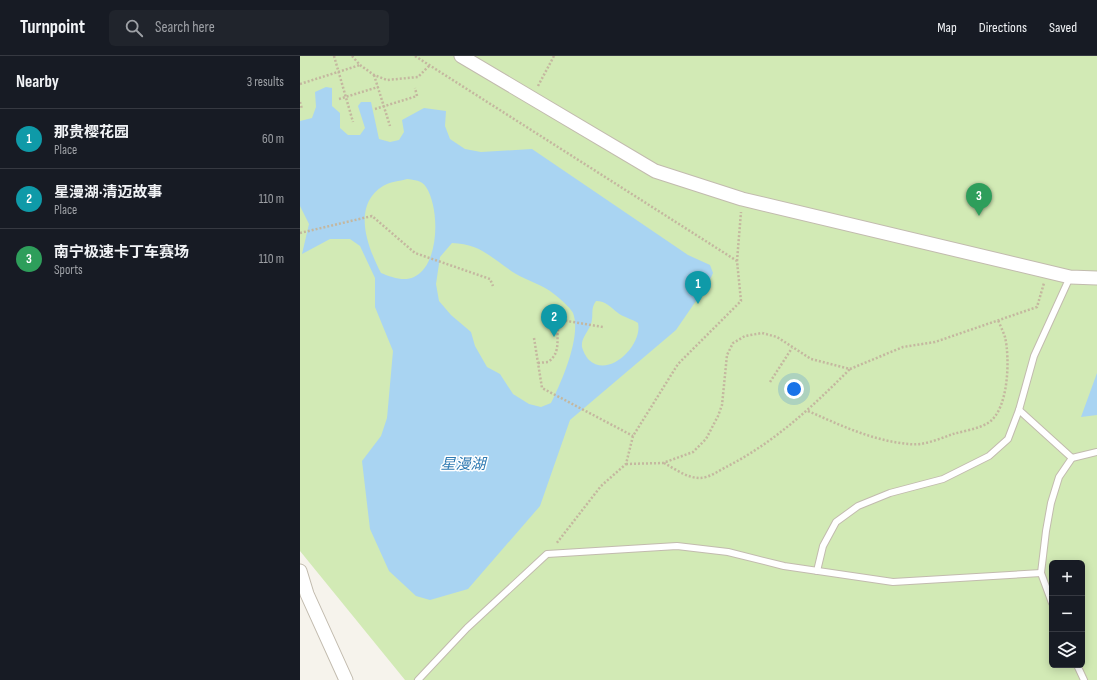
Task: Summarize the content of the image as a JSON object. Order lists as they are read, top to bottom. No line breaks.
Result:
{"water":["星漫湖"],"page":{"header":"Turnpoint","search":"Search here","nav":["Map","Directions","Saved"],"heading":["Nearby","3 results"],"list":[{"mark":"1","name":"那贵樱花园","note":"Place","value":"60 m"},{"mark":"2","name":"星漫湖·清迈故事","note":"Place","value":"110 m"},{"mark":"3","name":"南宁极速卡丁车赛场","note":"Sports","value":"110 m"}],"pins":["3","1","2"],"map_buttons":["+","−"]}}
